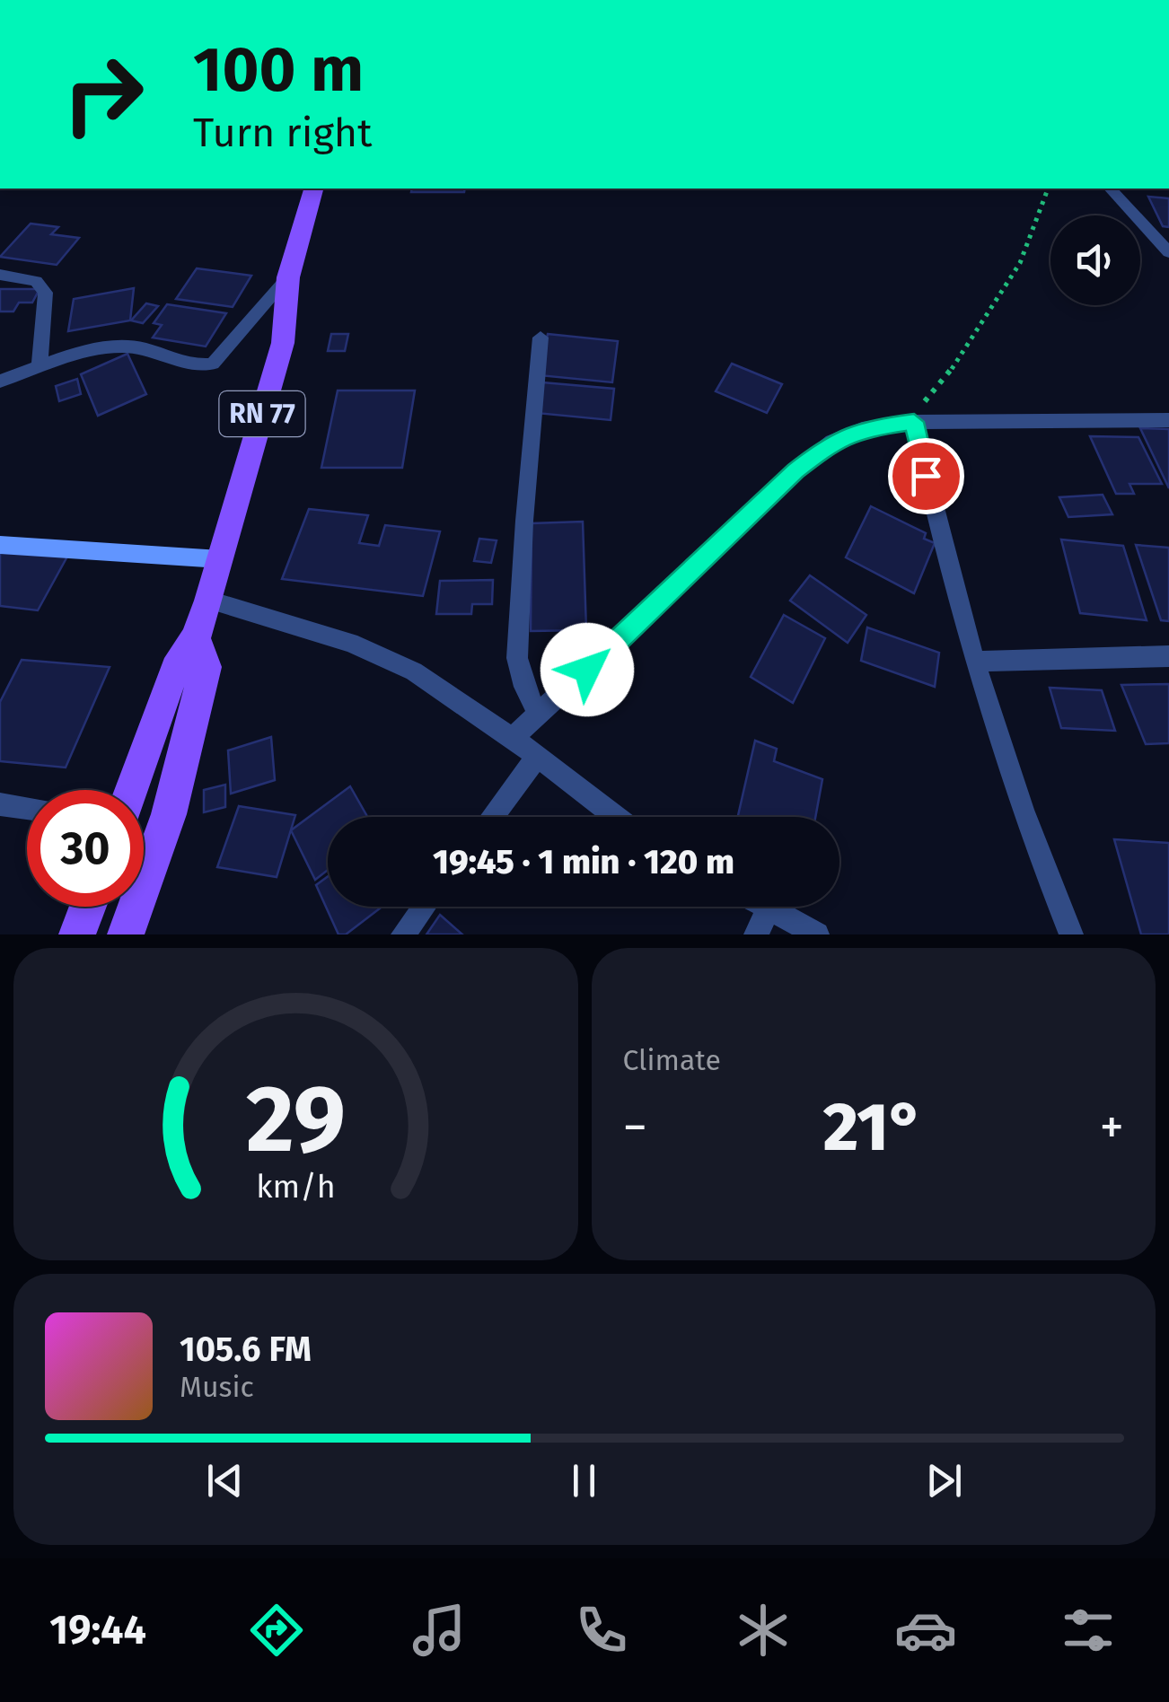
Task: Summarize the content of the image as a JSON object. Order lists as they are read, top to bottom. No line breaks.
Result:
{"streets":{"main road":["RN 77"]},"page":{"turn":["100 m","Turn right"],"limit":"30","trip":"19:45 · 1 min · 120 m","tile":"Climate","heat":["−","21°","+"],"song":["105.6 FM","Music"],"tabs":"19:44","gauge":["29","km/h"]}}
